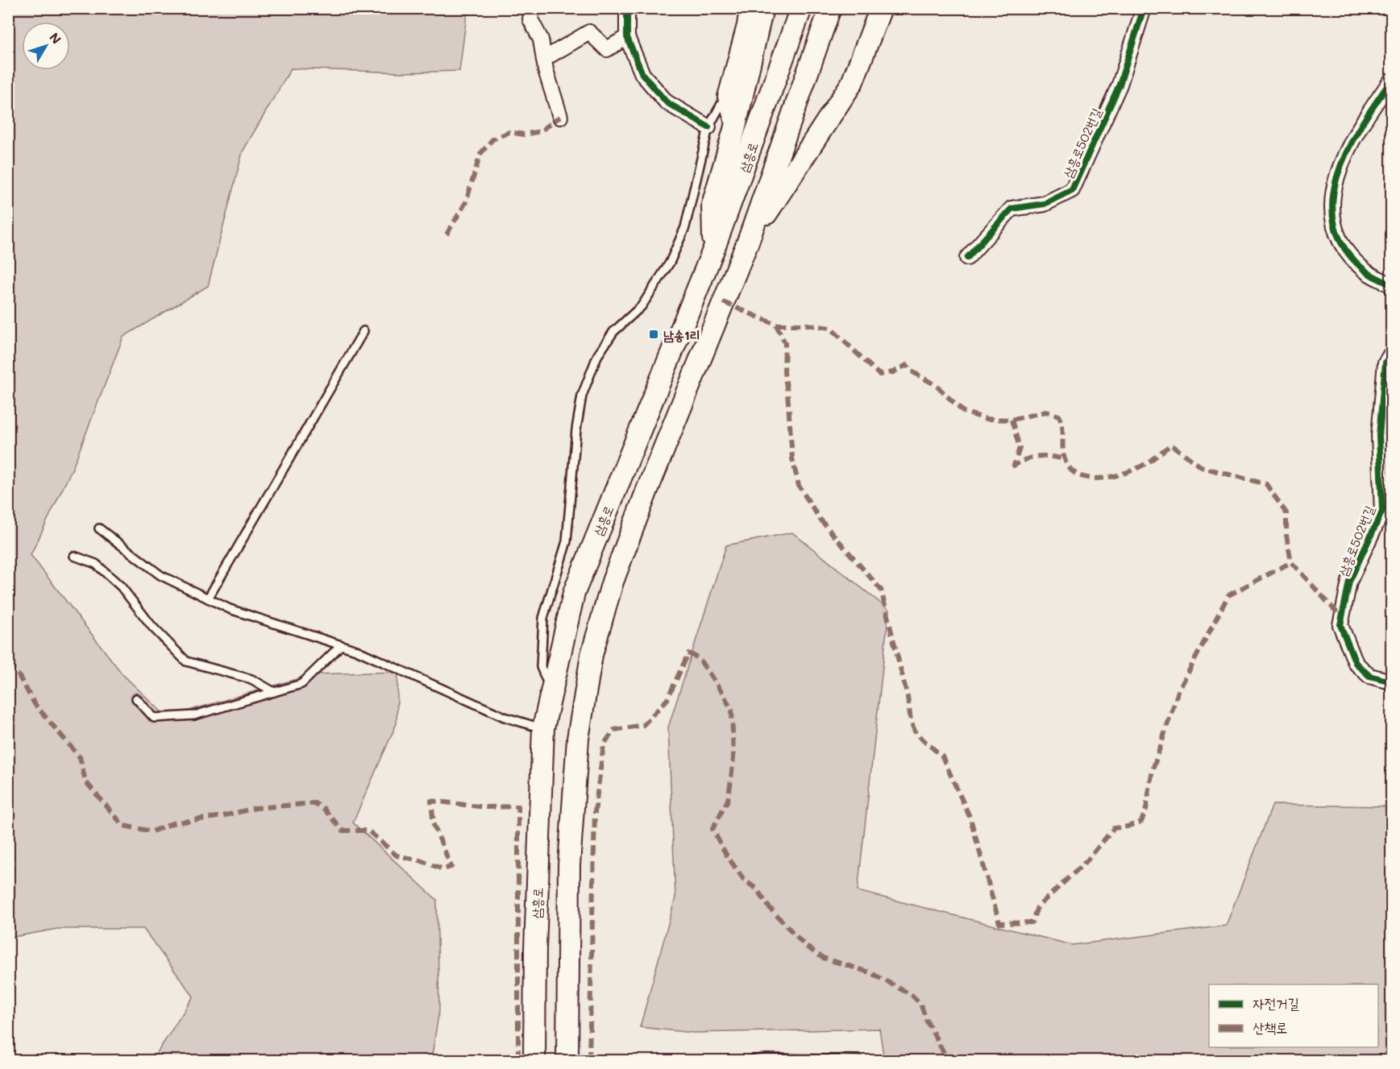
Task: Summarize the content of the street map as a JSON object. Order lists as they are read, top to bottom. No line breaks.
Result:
{"streets":{"main road":["삼흥로"],"street":["삼흥로502번길"]},"places":{"transit":["남송1리"]},"legend":["자전거길","산책로"],"north":"top right"}
